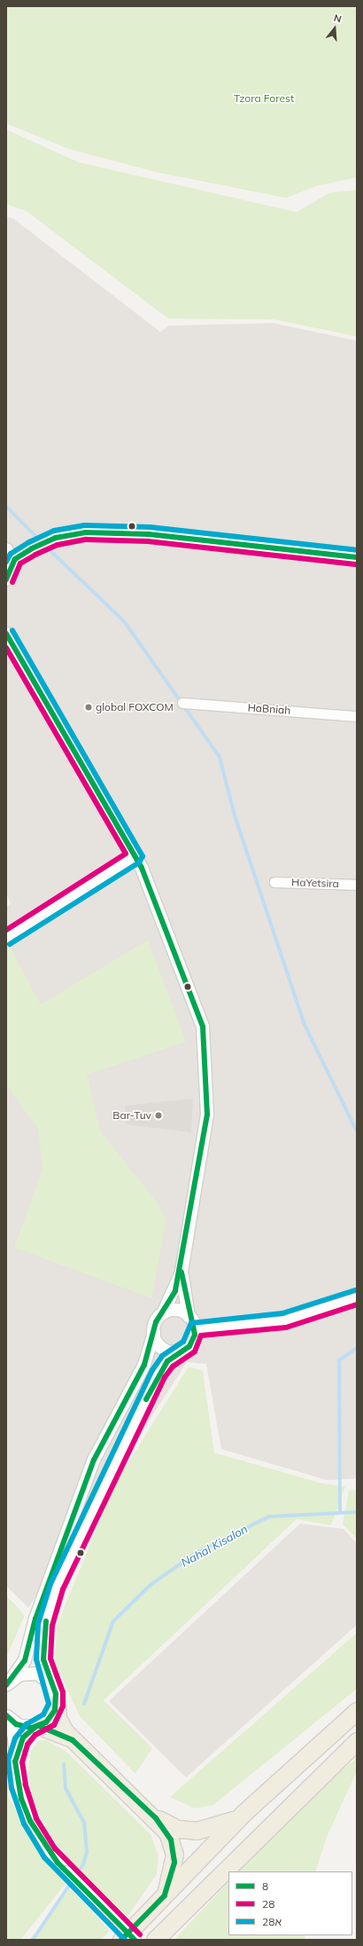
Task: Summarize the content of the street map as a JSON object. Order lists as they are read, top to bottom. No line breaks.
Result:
{"streets":{"street":["HaBniah","HaYetsira"]},"water":["Nahal Kisalon"],"parks":["Tzora Forest"],"places":["global FOXCOM","Bar-Tuv"],"lines":["transit line 28א","transit line 8","transit line 28"],"legend":["8","28","28א"],"north":"top"}
